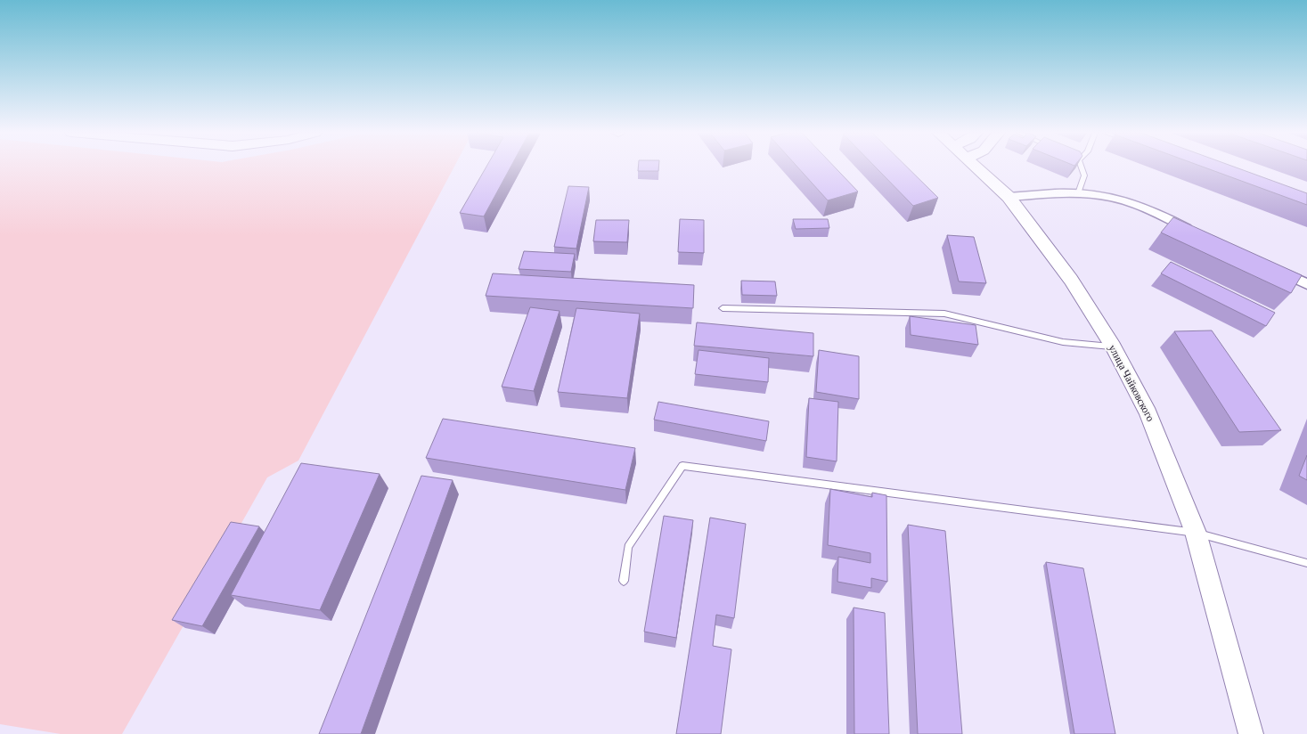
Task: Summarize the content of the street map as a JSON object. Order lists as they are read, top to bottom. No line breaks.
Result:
{"streets":{"main road":["улица Чайковского"]}}
